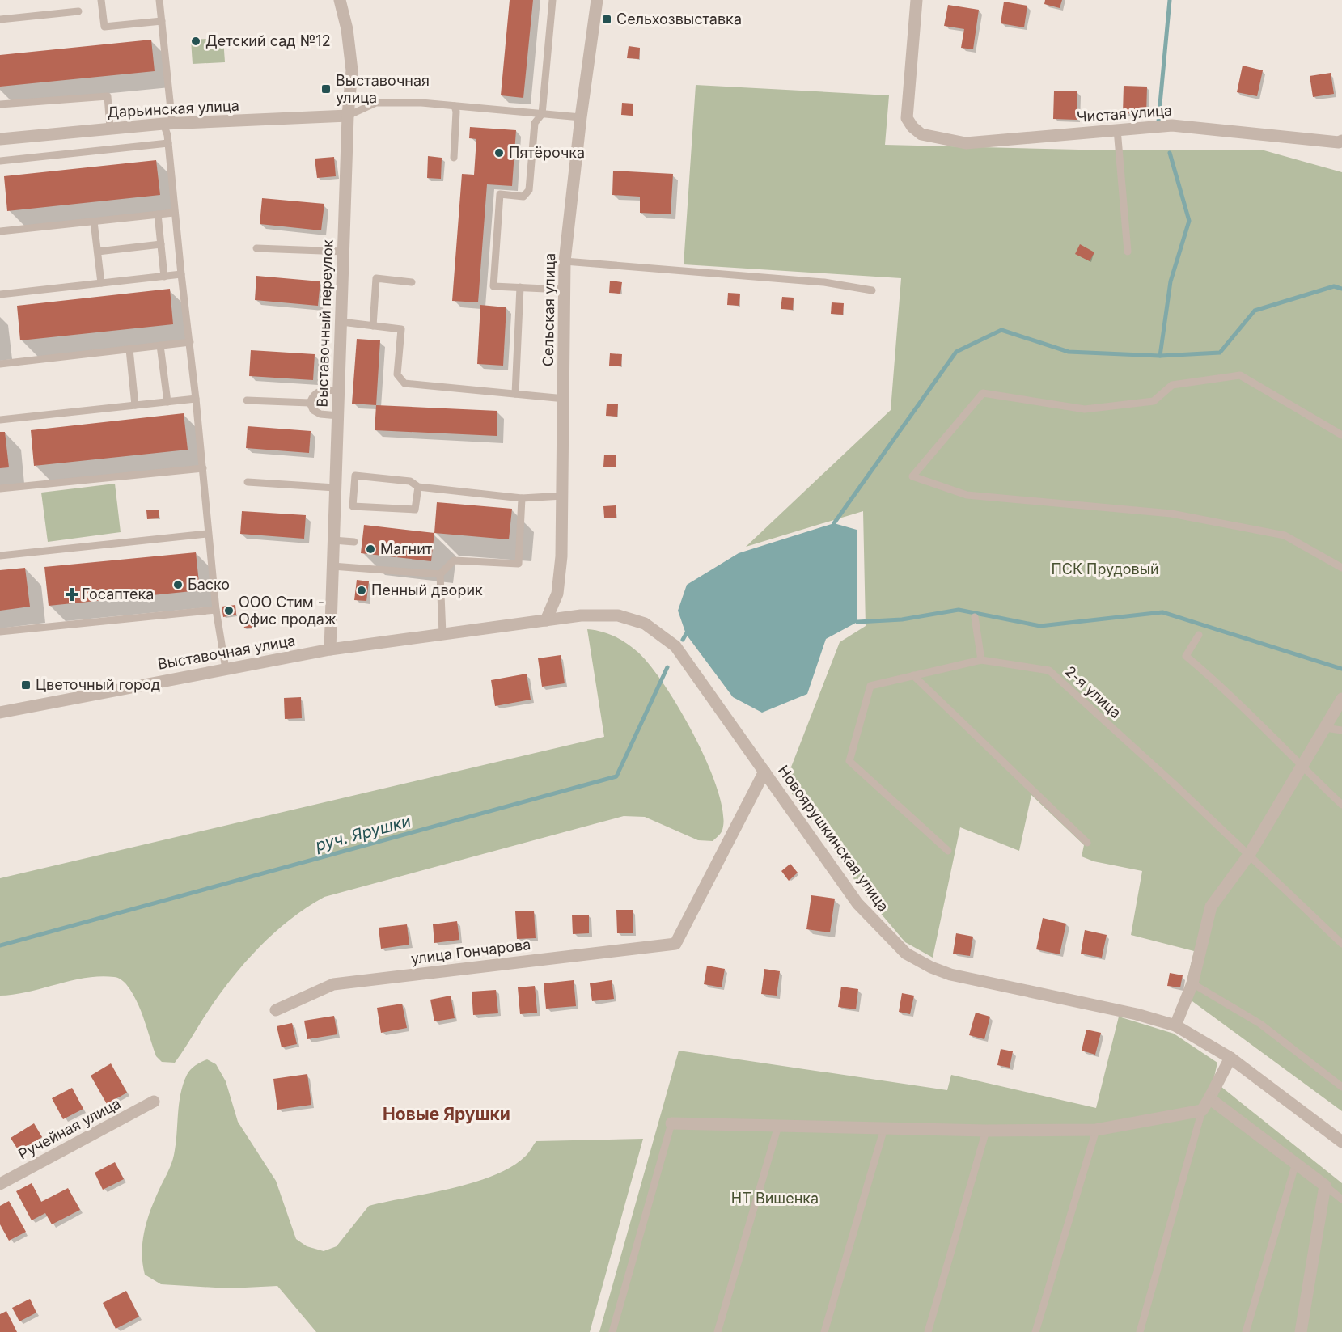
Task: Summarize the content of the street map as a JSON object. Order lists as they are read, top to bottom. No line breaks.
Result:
{"streets":{"street":["Дарьинская улица","Чистая улица","Сельская улица","Выставочный переулок","Выставочная улица","Новоярушкинская улица","улица Гончарова","Ручейная улица"],"lane":["2-я улица"]},"crossings":[["Дарьинская улица","Выставочный переулок"],["Сельская улица","Выставочная улица"],["Сельская улица","Новоярушкинская улица"],["Выставочный переулок","Выставочная улица"],["Выставочная улица","Новоярушкинская улица"],["Новоярушкинская улица","улица Гончарова"]],"districts":["Новые Ярушки"],"water":["руч. Ярушки"],"parks":["ПСК Прудовый","НТ Вишенка"],"places":{"transit":["Сельхозвыставка","Выставочная улица","Цветочный город"],"other":["Детский сад №12","Пятёрочка","Магнит","Баско","Пенный дворик","ООО Стим - Офис продаж"],"health":["Госаптека"]}}
